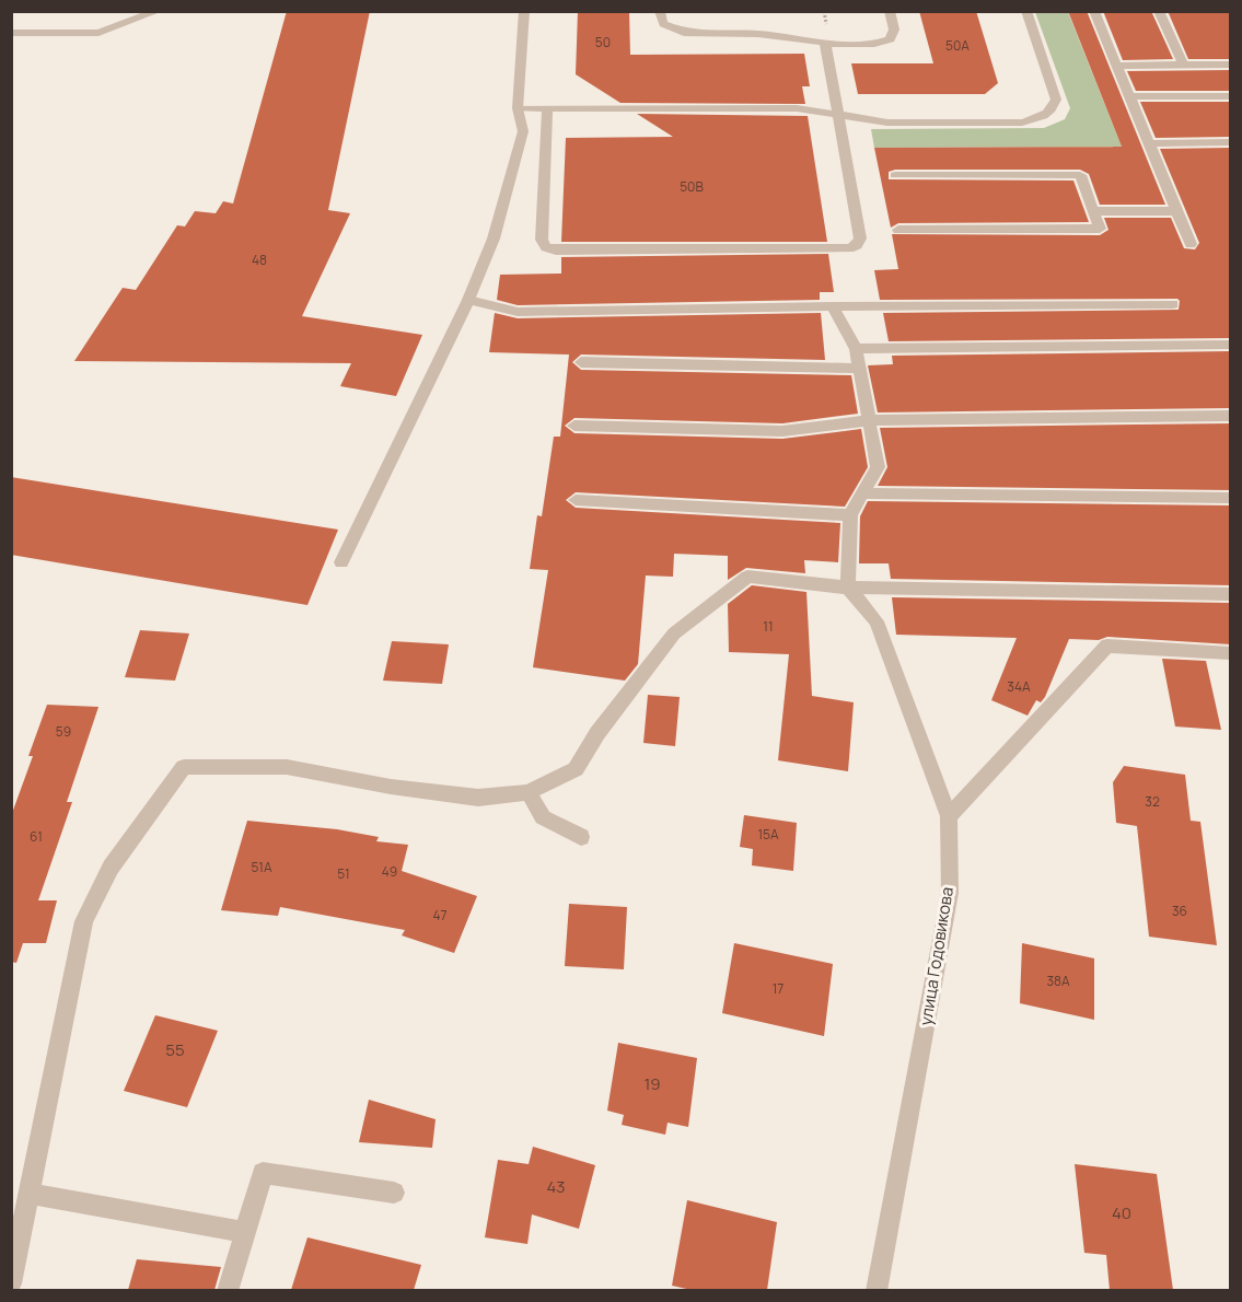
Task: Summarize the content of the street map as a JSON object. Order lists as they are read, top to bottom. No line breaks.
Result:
{"streets":{"street":["улица Годовикова"]},"house_numbers":["50","50А","50В","48","11","34А","59","32","15А","61","51А","49","51","36","47","38А","17","55","19","43","40"]}
